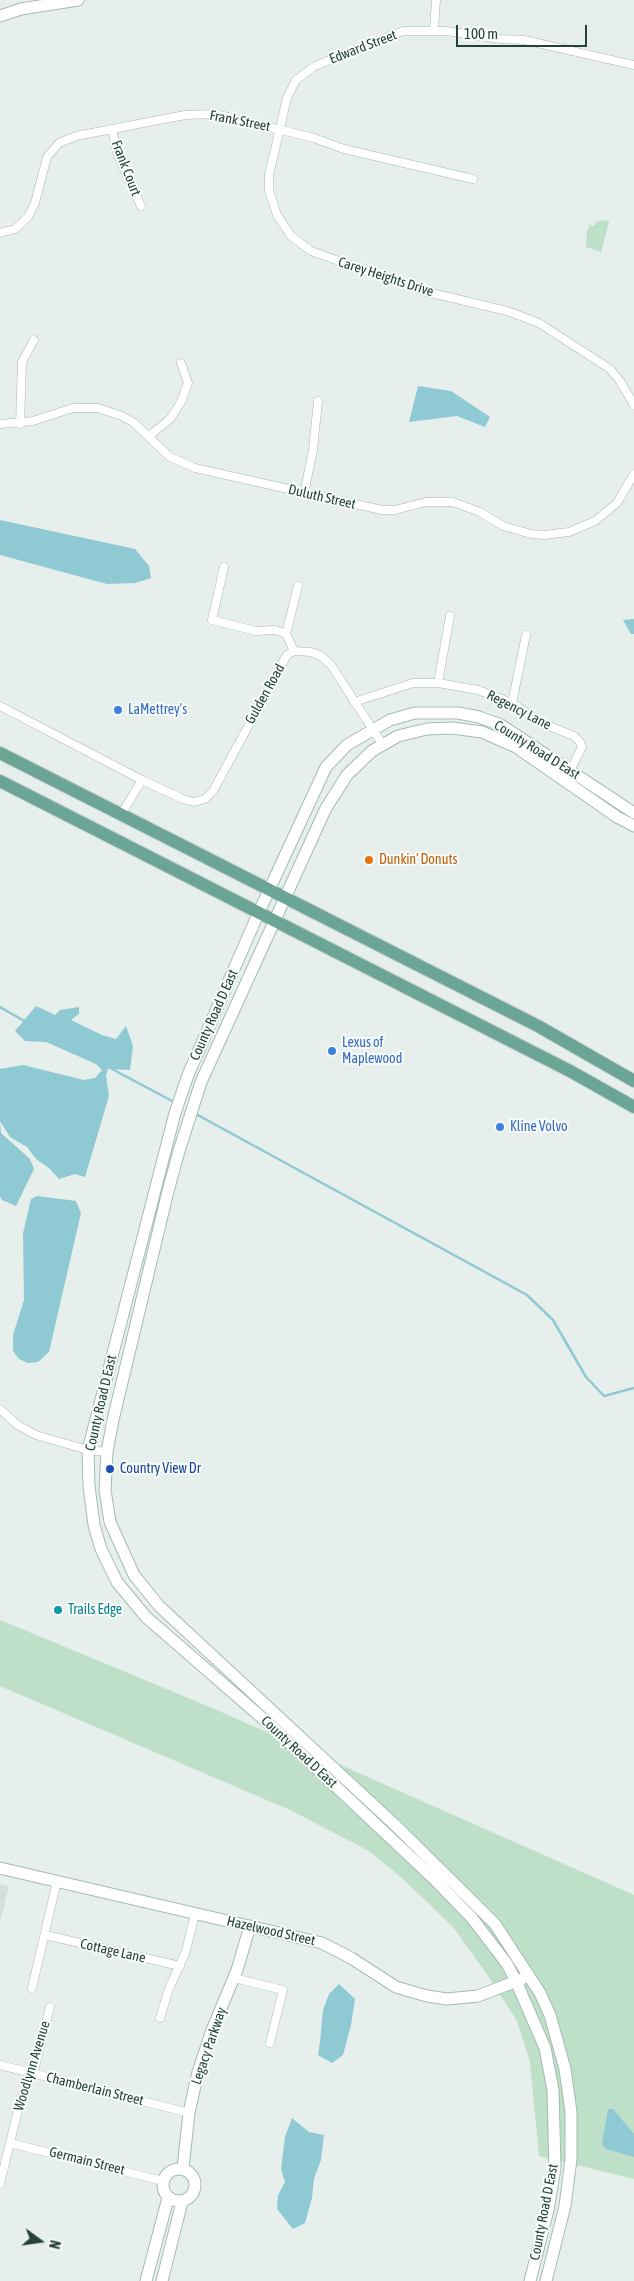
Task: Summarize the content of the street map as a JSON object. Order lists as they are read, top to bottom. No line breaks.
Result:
{"streets":{"street":["Edward Street","Frank Street","Frank Court","Carey Heights Drive","Duluth Street","Gulden Road","Regency Lane","County Road D East","Hazelwood Street","Cottage Lane","Legacy Parkway","Woodlynn Avenue","Chamberlain Street","Germain Street"]},"crossings":[["Edward Street","Frank Street"],["Edward Street","Carey Heights Drive"],["Frank Street","Frank Court"],["Frank Street","Carey Heights Drive"],["Gulden Road","Regency Lane"],["Gulden Road","County Road D East"],["Regency Lane","County Road D East"],["County Road D East","Hazelwood Street"],["Hazelwood Street","Legacy Parkway"],["Legacy Parkway","Chamberlain Street"],["Legacy Parkway","Germain Street"],["Woodlynn Avenue","Chamberlain Street"],["Woodlynn Avenue","Germain Street"]],"places":["LaMettrey's","Dunkin’ Donuts","Lexus of Maplewood","Kline Volvo","Country View Dr","Trails Edge"],"scale_bar":"100 m","north":"right"}
